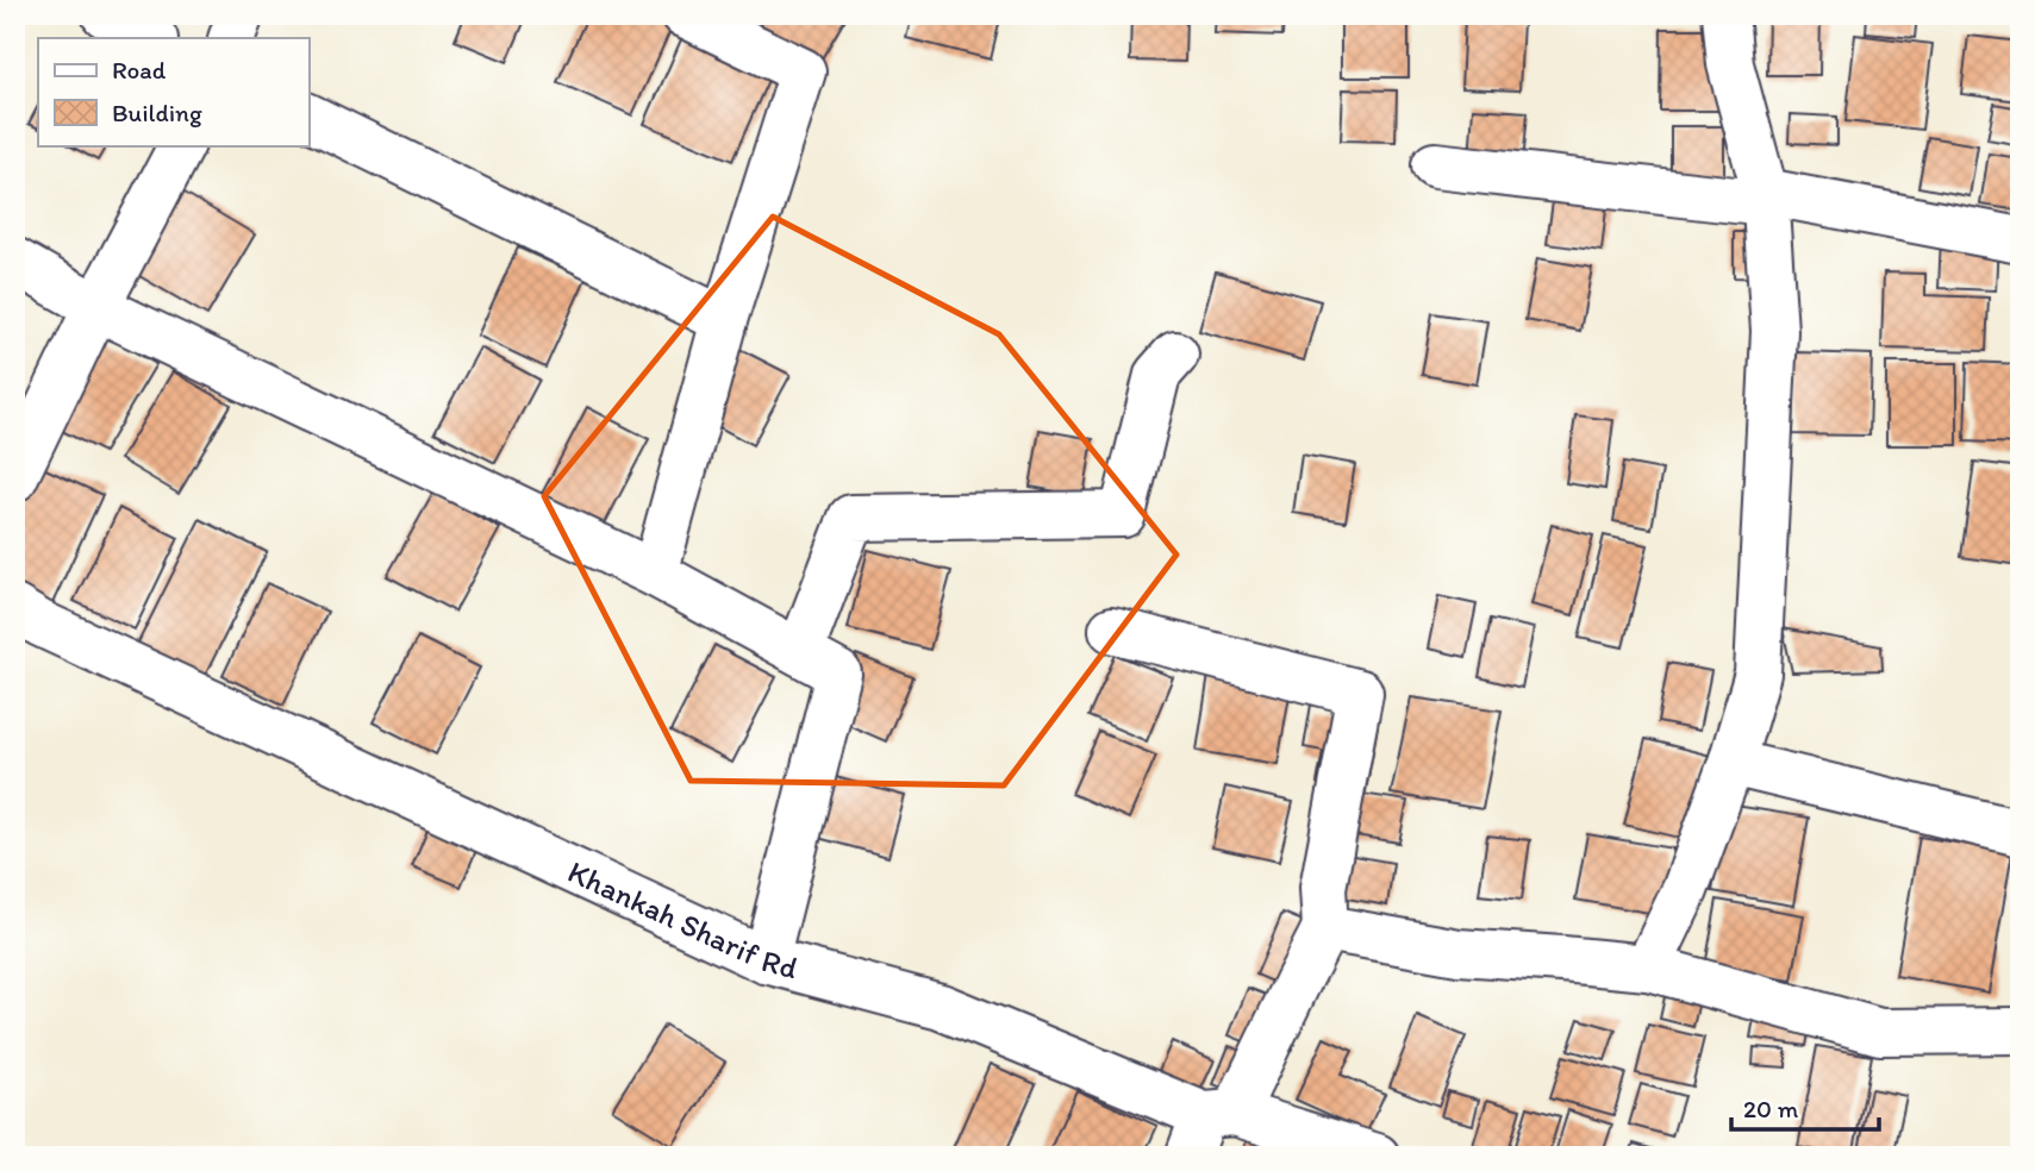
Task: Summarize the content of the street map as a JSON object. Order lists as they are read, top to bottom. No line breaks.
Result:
{"streets":{"street":["Khankah Sharif Rd"]},"legend":["Road","Building"],"scale_bar":"20 m"}
